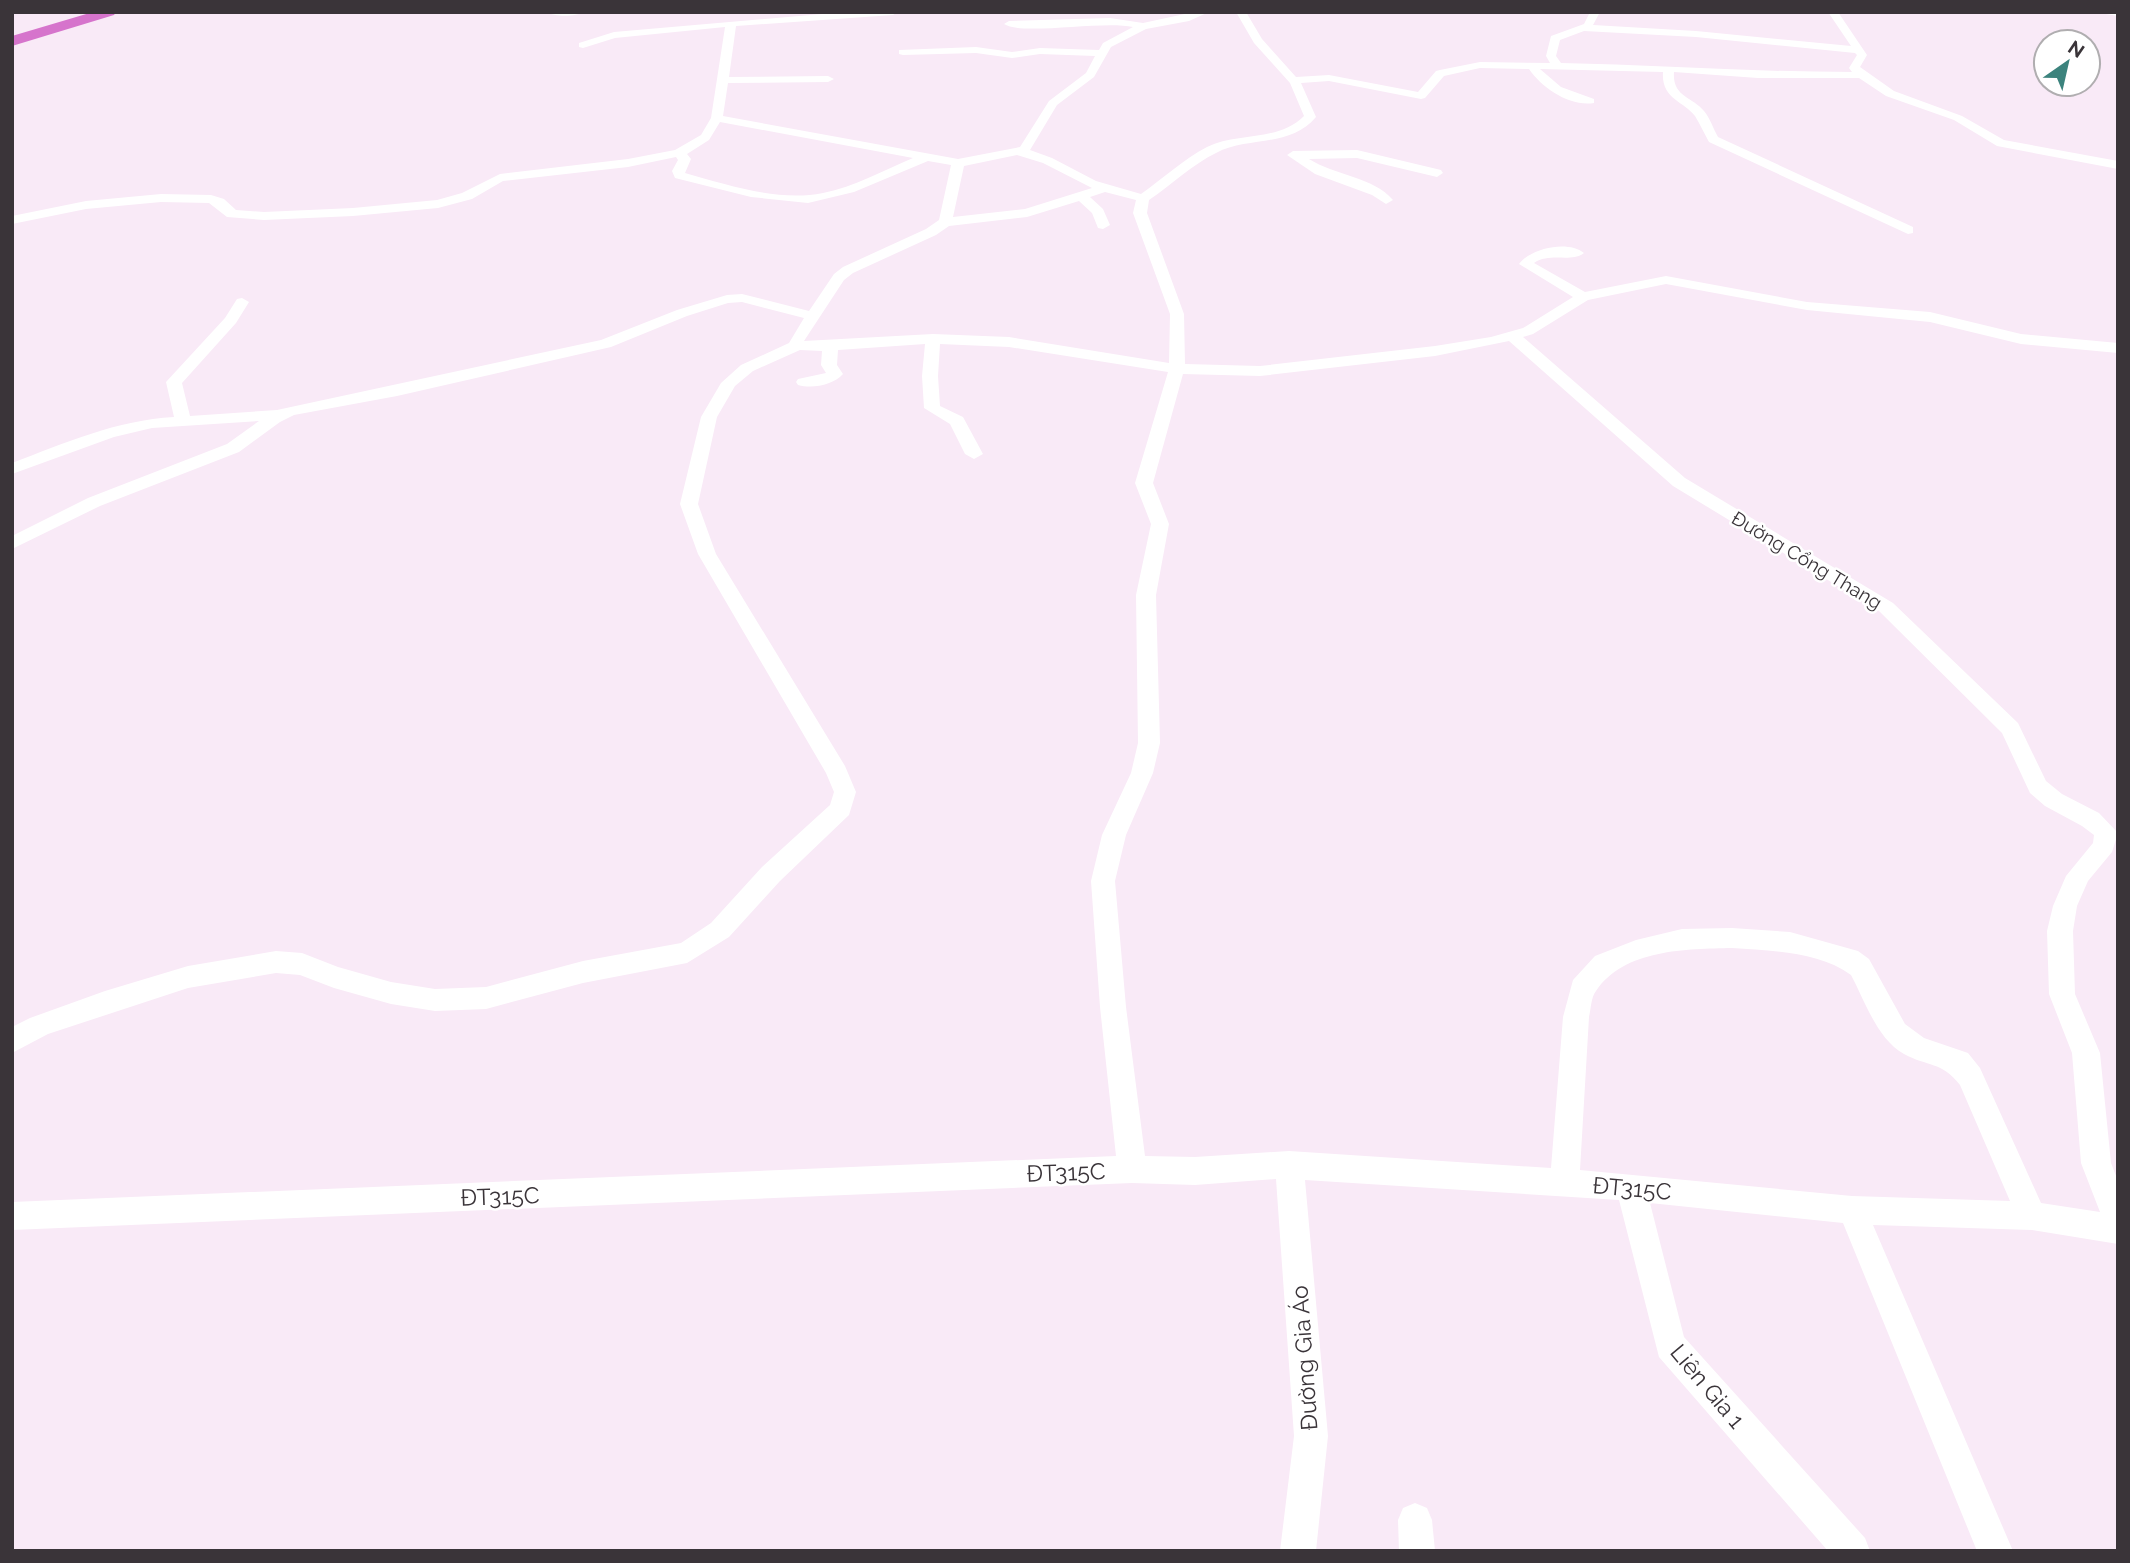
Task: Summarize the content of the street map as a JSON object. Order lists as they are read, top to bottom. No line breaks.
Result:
{"streets":{"street":["Đường Cổng Thang","ĐT315C","Đường Gia Áo","Liên Gia 1"]},"crossings":[["ĐT315C","Đường Gia Áo"],["ĐT315C","Liên Gia 1"]],"north":"top right"}
